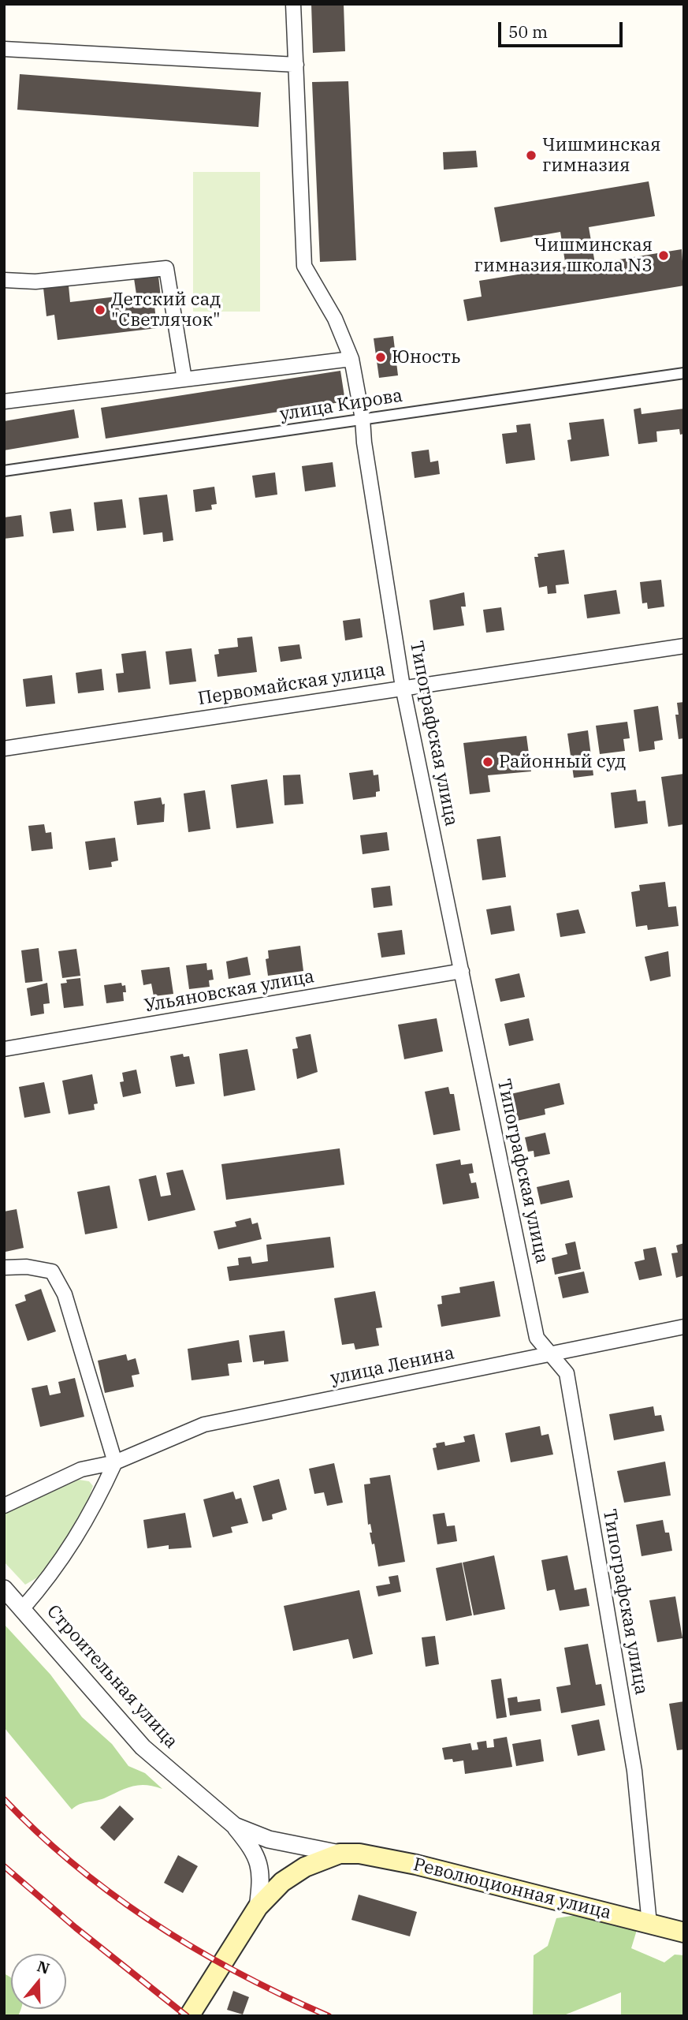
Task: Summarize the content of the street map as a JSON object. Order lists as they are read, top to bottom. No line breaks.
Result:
{"streets":{"main road":["Революционная улица"],"street":["улица Кирова","Первомайская улица","Типографская улица","Ульяновская улица","улица Ленина","Строительная улица"]},"crossings":[["улица Кирова","Типографская улица"],["Первомайская улица","Типографская улица"],["Типографская улица","Ульяновская улица"],["Типографская улица","улица Ленина"],["Типографская улица","Революционная улица"],["Строительная улица","Революционная улица"]],"places":["Чишминская гимназия","Чишминская гимназия школа N3","Детский сад \"Светлячок\"","Юность","Районный суд"],"scale_bar":"50 m","north":"top"}
